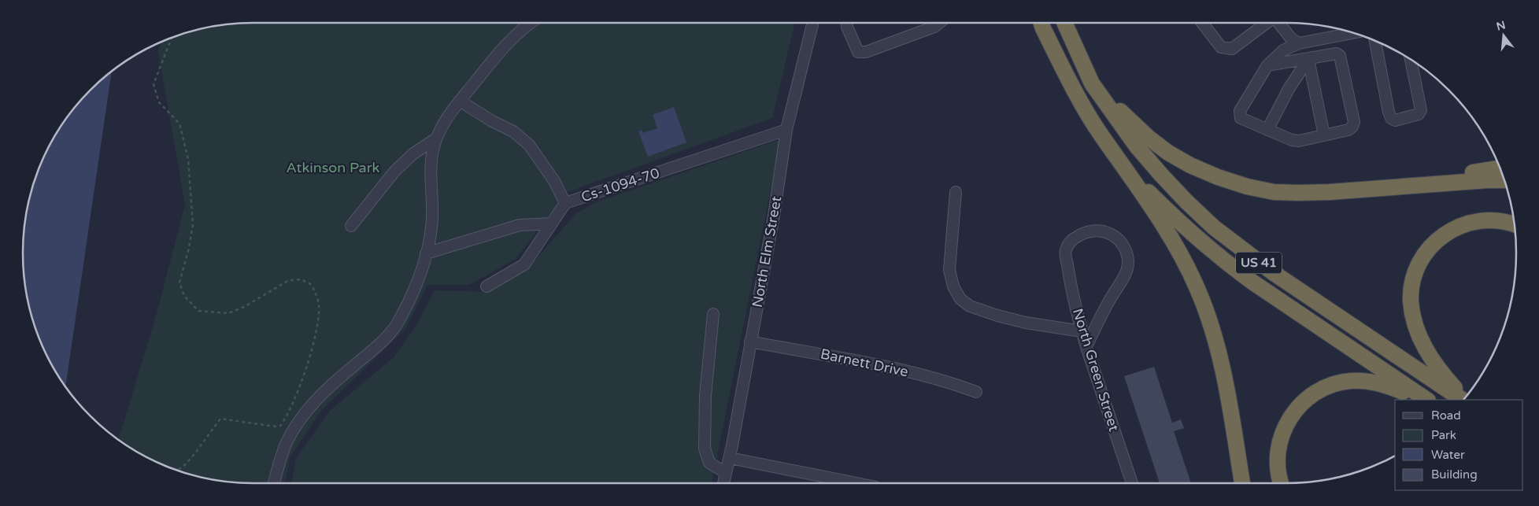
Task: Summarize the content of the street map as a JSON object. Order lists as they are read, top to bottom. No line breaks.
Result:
{"streets":{"highway":["US 41"],"street":["Cs-1094-70","North Elm Street","Barnett Drive","North Green Street"]},"crossings":[["Cs-1094-70","North Elm Street"],["North Elm Street","Barnett Drive"]],"parks":["Atkinson Park"],"legend":["Road","Park","Water","Building"],"north":"top"}
